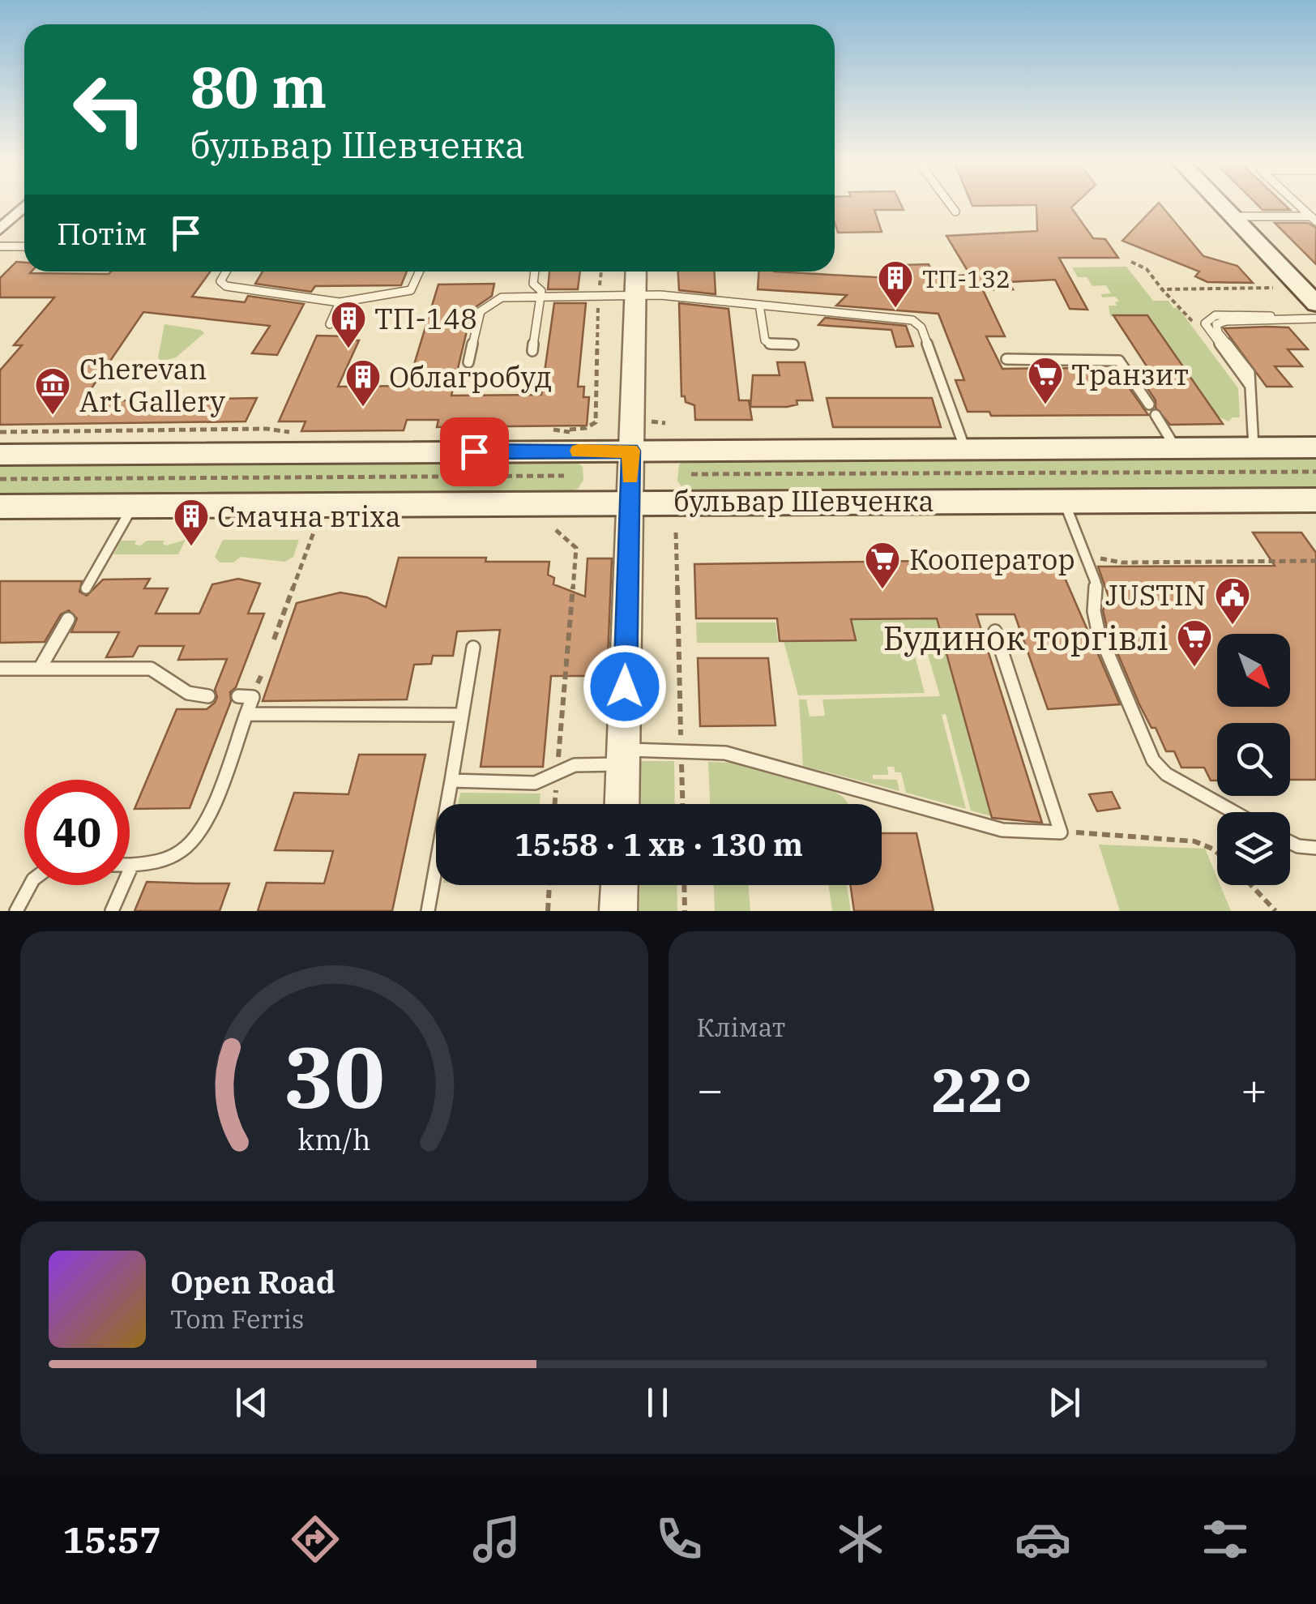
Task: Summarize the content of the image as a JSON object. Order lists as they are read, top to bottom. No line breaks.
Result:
{"streets":{"main road":["бульвар Шевченка"]},"places":{"building":["ТП-132","ТП-148","Облагробуд","Смачна втіха"],"supermarket":["Транзит","Кооператор","Будинок торгівлі"],"museum":["Cherevan Art Gallery"],"public building":["JUSTIN"]},"north":"bottom right","page":{"turn":["80 m","бульвар Шевченка"],"then":"Потім","limit":"40","trip":"15:58 · 1 хв · 130 m","tile":"Клімат","heat":["−","22°","+"],"song":["Open Road","Tom Ferris"],"tabs":"15:57","gauge":["30","km/h"]}}
